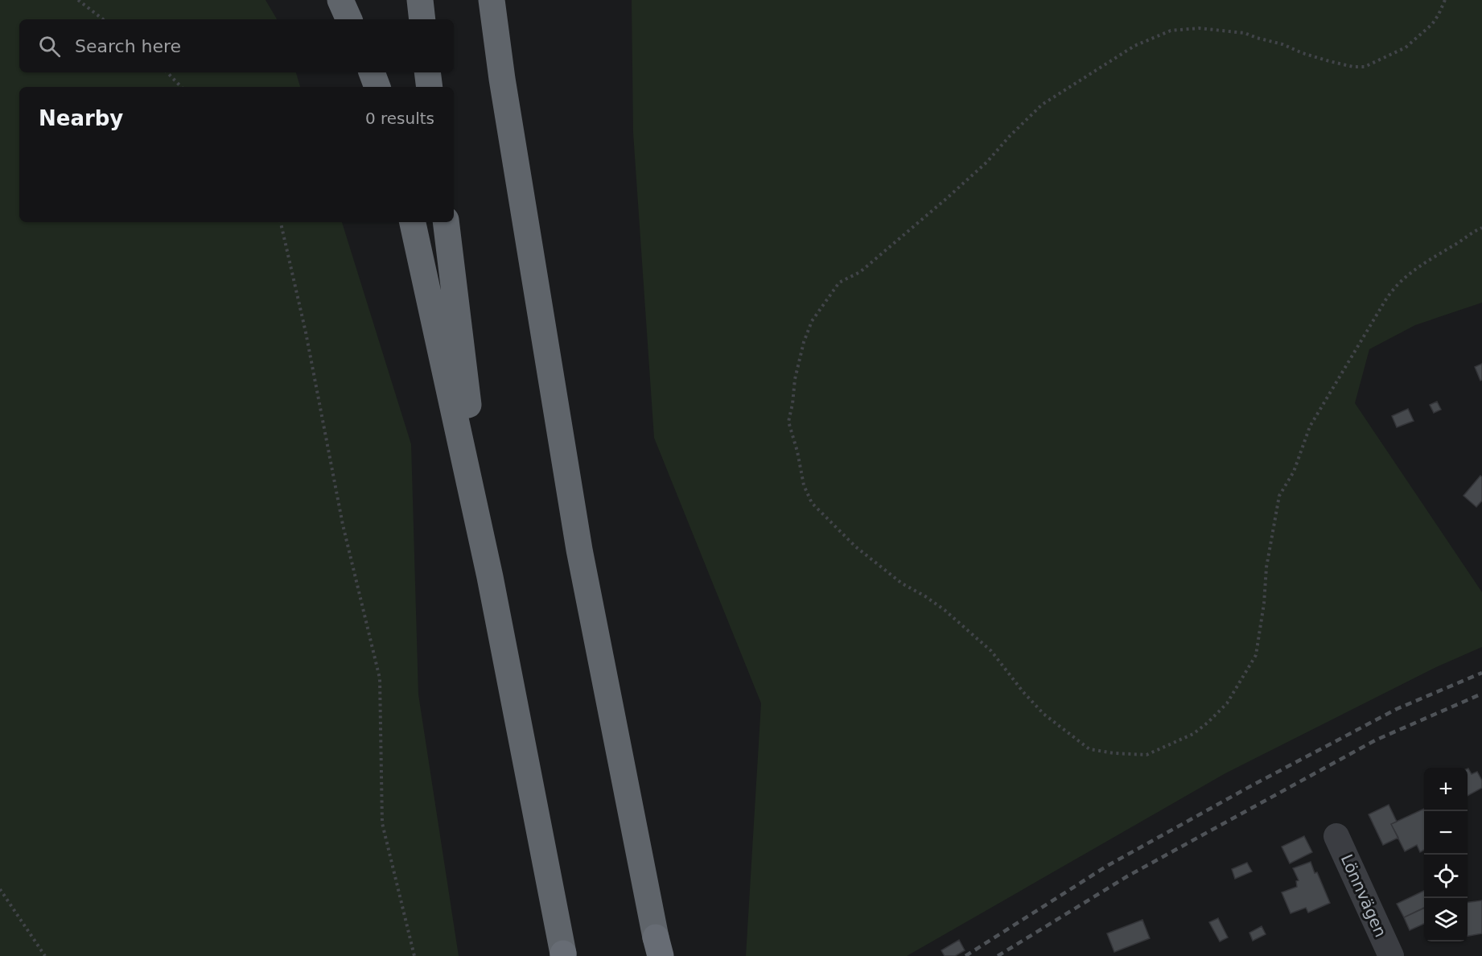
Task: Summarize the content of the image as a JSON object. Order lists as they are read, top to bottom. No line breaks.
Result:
{"streets":{"street":["Lönnvägen"]},"page":{"search":"Search here","heading":["Nearby","0 results"],"map_buttons":["+","−"]}}
